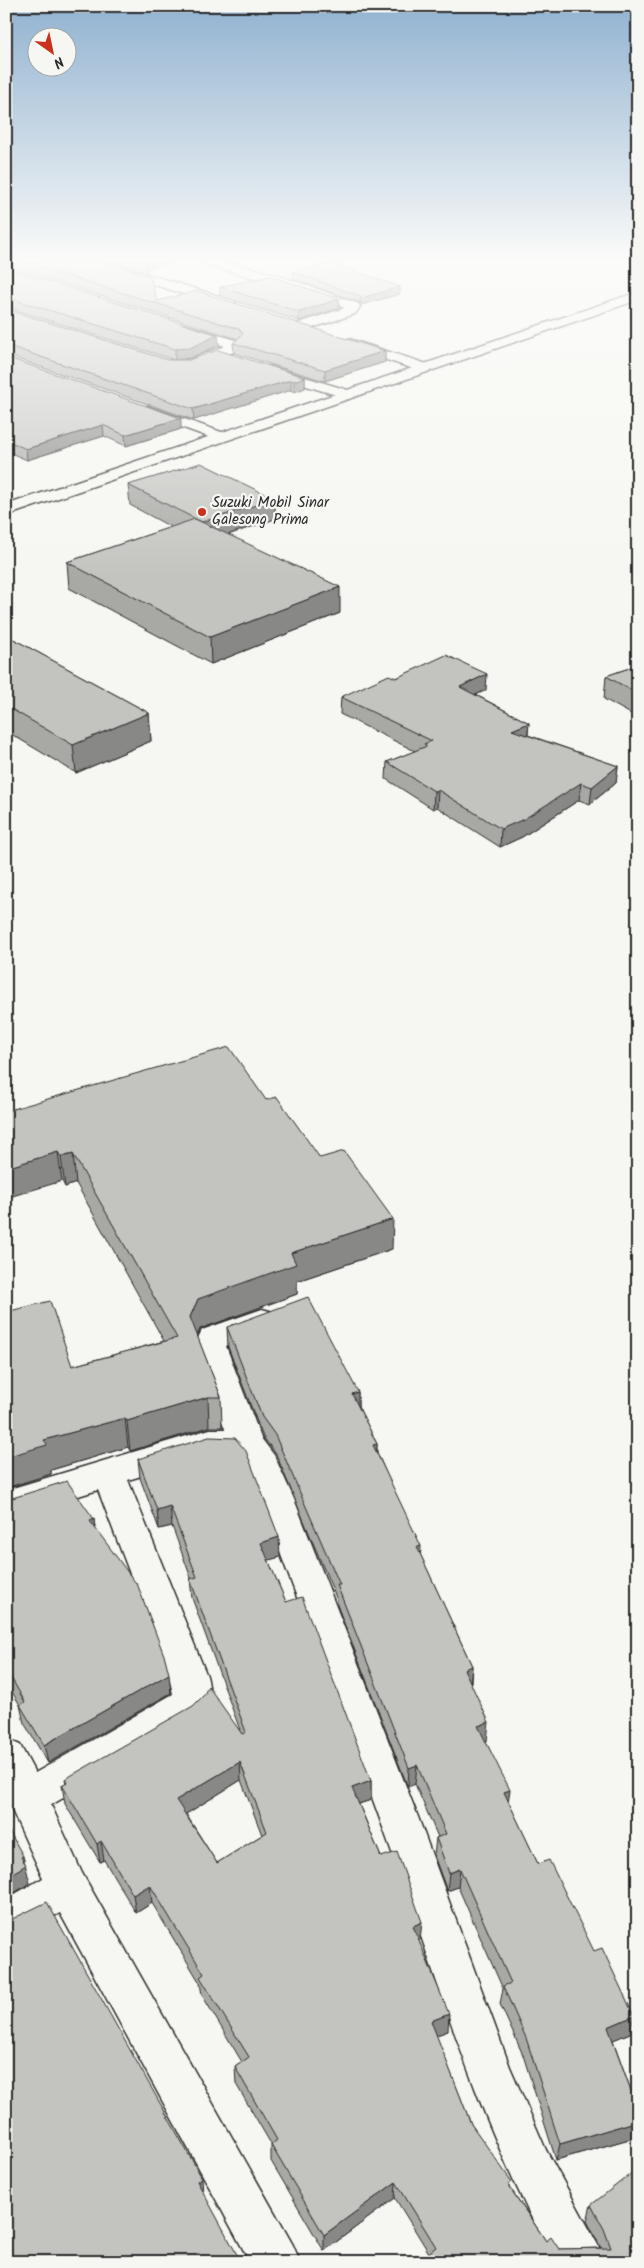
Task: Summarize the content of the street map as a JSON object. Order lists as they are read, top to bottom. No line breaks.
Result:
{"places":["Suzuki Mobil Sinar Galesong Prima"],"north":"bottom right"}
